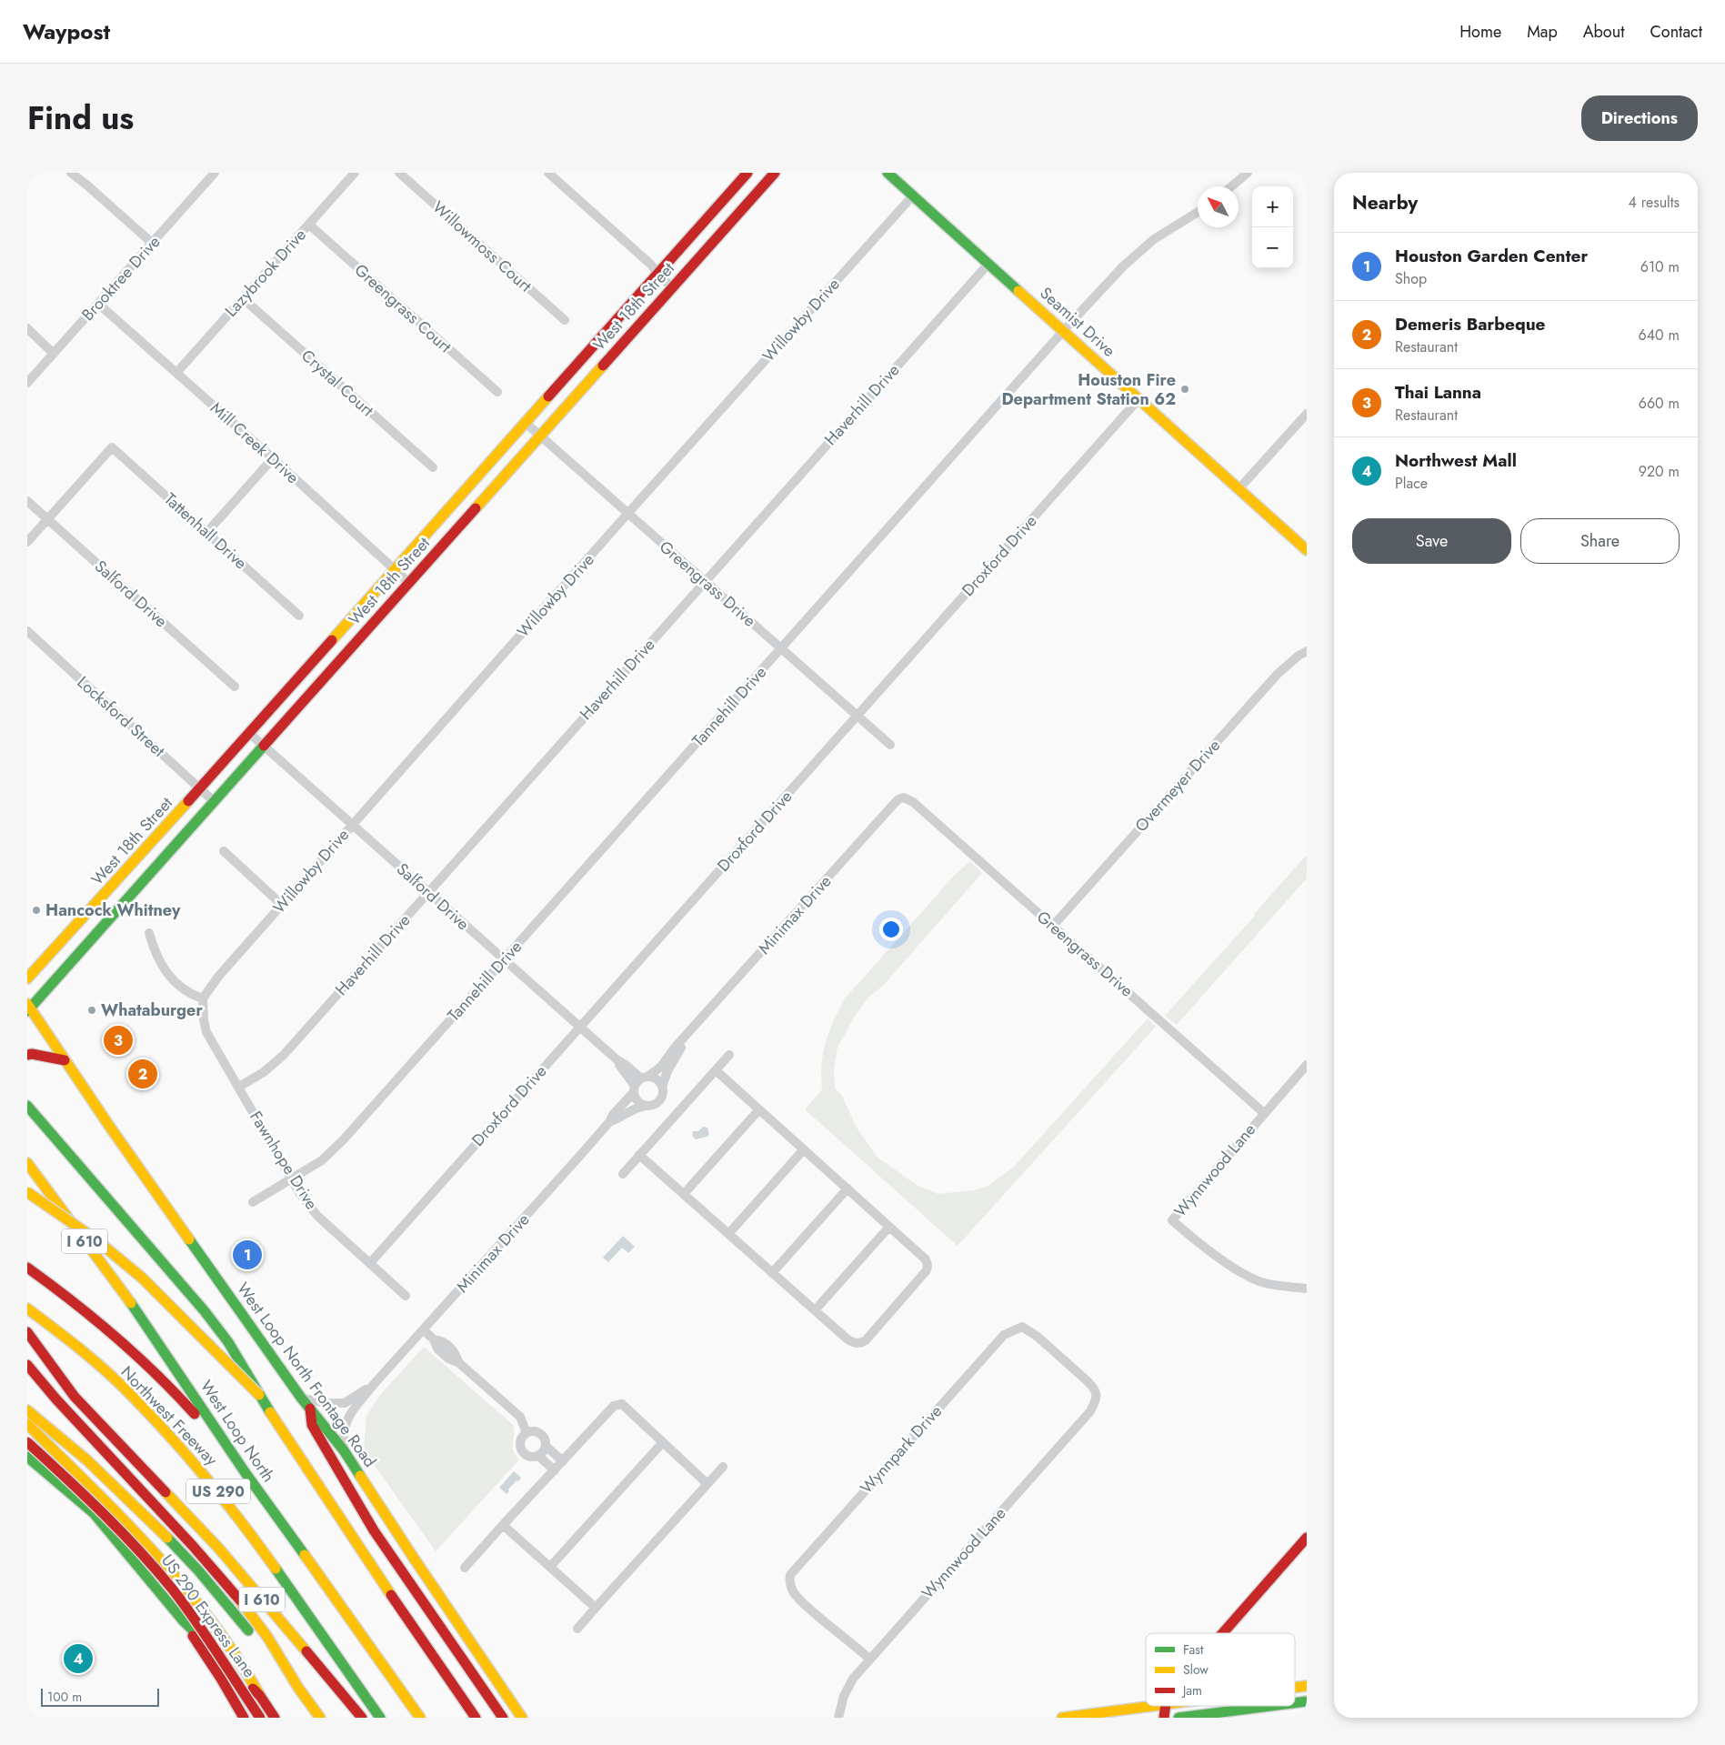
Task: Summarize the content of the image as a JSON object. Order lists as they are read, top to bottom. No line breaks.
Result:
{"streets":{"main road":["West 18th Street","Seamist Drive","I 610","West Loop North Frontage Road","Northwest Freeway","West Loop North","US 290","US 290 Express Lane"],"street":["Willowmoss Court","Lazybrook Drive","Brooktree Drive","Greengrass Court","Willowby Drive","Crystal Court","Haverhill Drive","Mill Creek Drive","Tattenhall Drive","Droxford Drive","Greengrass Drive","Salford Drive","Tannehill Drive","Locksford Street","Overmeyer Drive","Minimax Drive","Fawnhope Drive","Wynnwood Lane","Wynnpark Drive"]},"crossings":[["Lazybrook Drive","Greengrass Court"],["Lazybrook Drive","Crystal Court"],["Lazybrook Drive","Mill Creek Drive"],["Brooktree Drive","Mill Creek Drive"],["West 18th Street","Mill Creek Drive"],["West 18th Street","Greengrass Drive"],["West 18th Street","Salford Drive"],["West 18th Street","Locksford Street"],["West 18th Street","West Loop North Frontage Road"],["Willowby Drive","Seamist Drive"],["Willowby Drive","Greengrass Drive"],["Willowby Drive","Salford Drive"],["Willowby Drive","Fawnhope Drive"],["Seamist Drive","Haverhill Drive"],["Seamist Drive","Droxford Drive"],["Seamist Drive","Tannehill Drive"],["Haverhill Drive","Greengrass Drive"],["Haverhill Drive","Salford Drive"],["Haverhill Drive","Fawnhope Drive"],["Tattenhall Drive","Salford Drive"],["Droxford Drive","Greengrass Drive"],["Droxford Drive","Salford Drive"],["Droxford Drive","Fawnhope Drive"],["Greengrass Drive","Tannehill Drive"],["Greengrass Drive","Overmeyer Drive"],["Greengrass Drive","Minimax Drive"],["Greengrass Drive","Wynnwood Lane"],["Salford Drive","Tannehill Drive"],["Salford Drive","Minimax Drive"],["Tannehill Drive","Fawnhope Drive"],["Minimax Drive","West Loop North Frontage Road"],["Wynnwood Lane","Wynnpark Drive"],["West Loop North","US 290"]],"places":["Houston Fire Department Station 62","Hancock Whitney","Whataburger"],"legend":["Fast","Slow","Jam"],"scale_bar":"100 m","north":"top left","page":{"header":"Waypost","nav":["Home","Map","About","Contact"],"title":"Find us","buttons":["Directions",["Save","Share"]],"heading":["Nearby","4 results"],"map_buttons":["+","−"],"list":[{"mark":"1","name":"Houston Garden Center","note":"Shop","value":"610 m"},{"mark":"2","name":"Demeris Barbeque","note":"Restaurant","value":"640 m"},{"mark":"3","name":"Thai Lanna","note":"Restaurant","value":"660 m"},{"mark":"4","name":"Northwest Mall","note":"Place","value":"920 m"}],"pins":["3","2","1","4"],"scale":"100 m"}}
